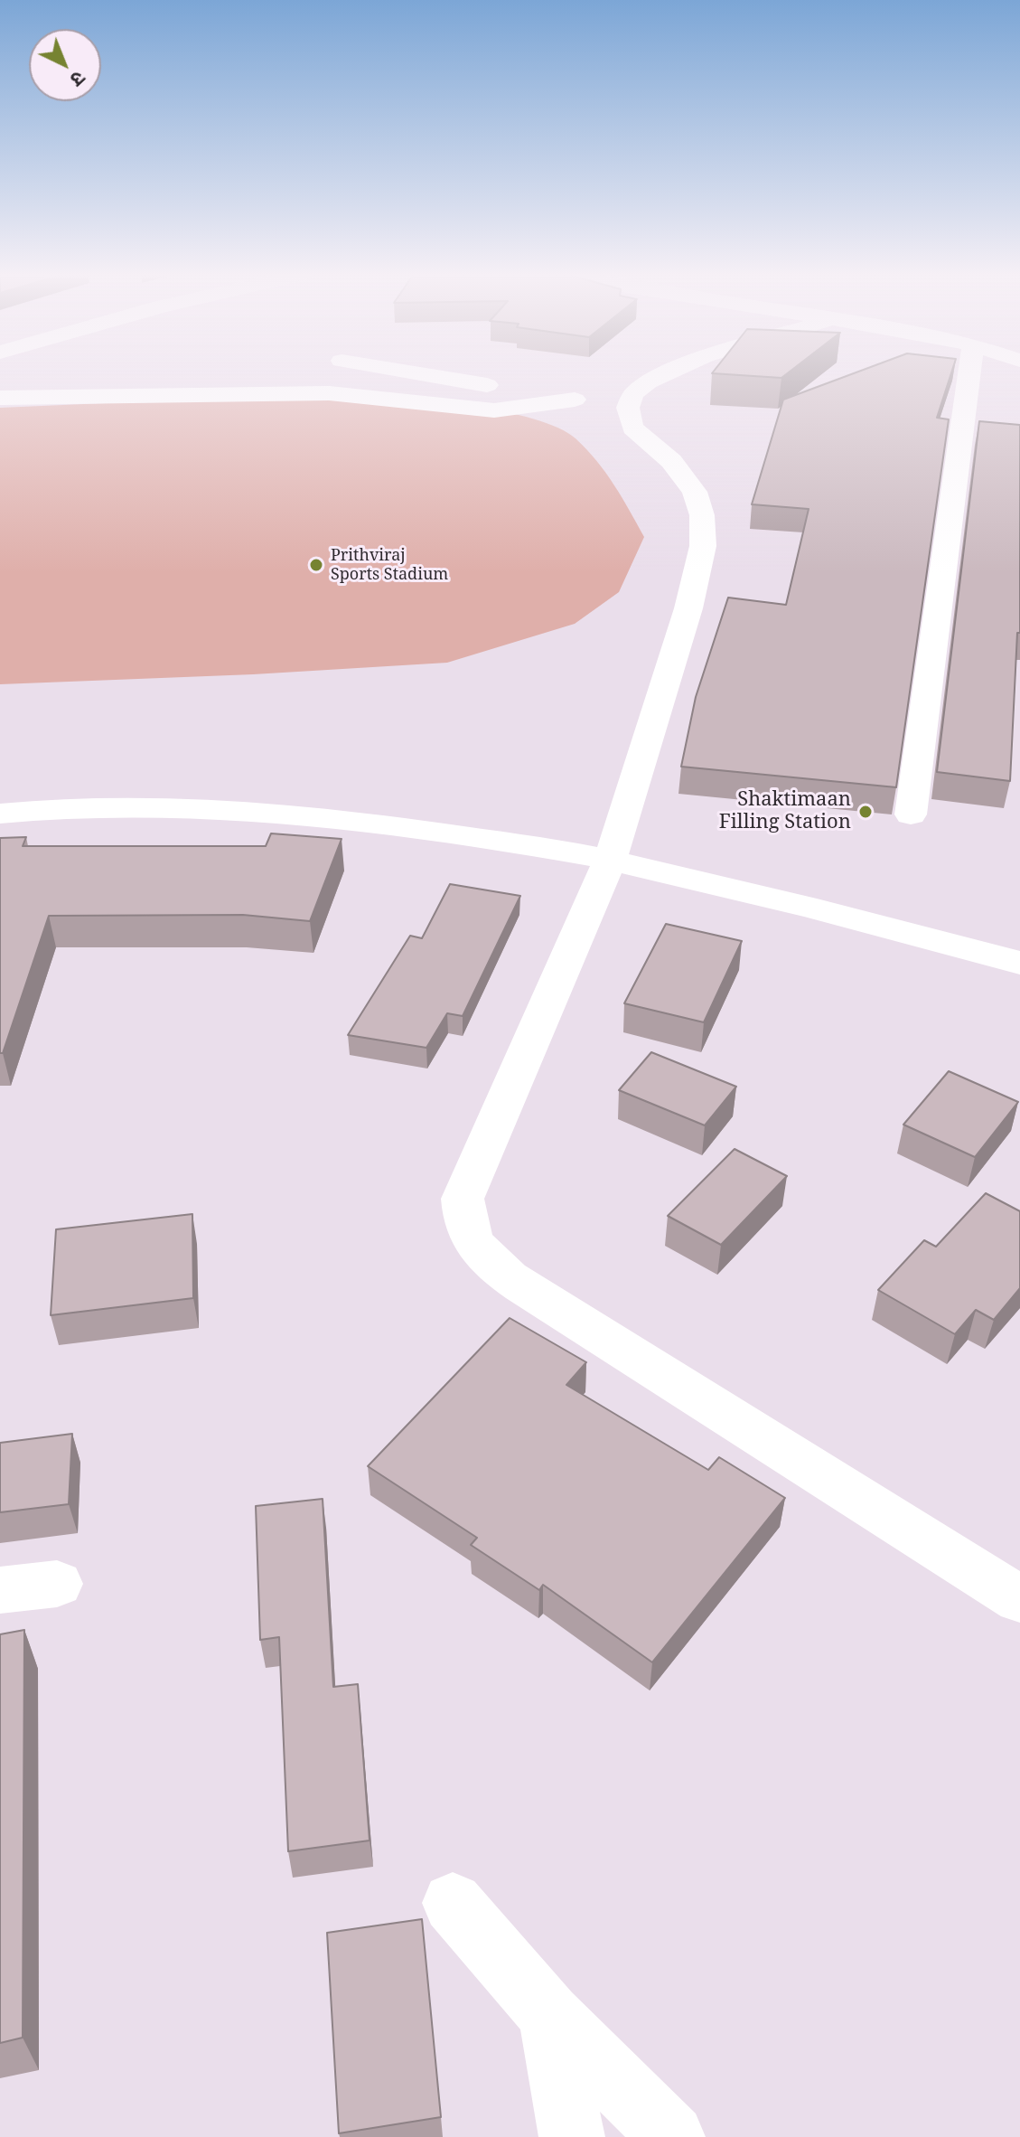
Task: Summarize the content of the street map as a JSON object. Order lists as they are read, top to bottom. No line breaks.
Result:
{"places":["Prithviraj Sports Stadium","Shaktimaan Filling Station"],"north":"bottom right"}
